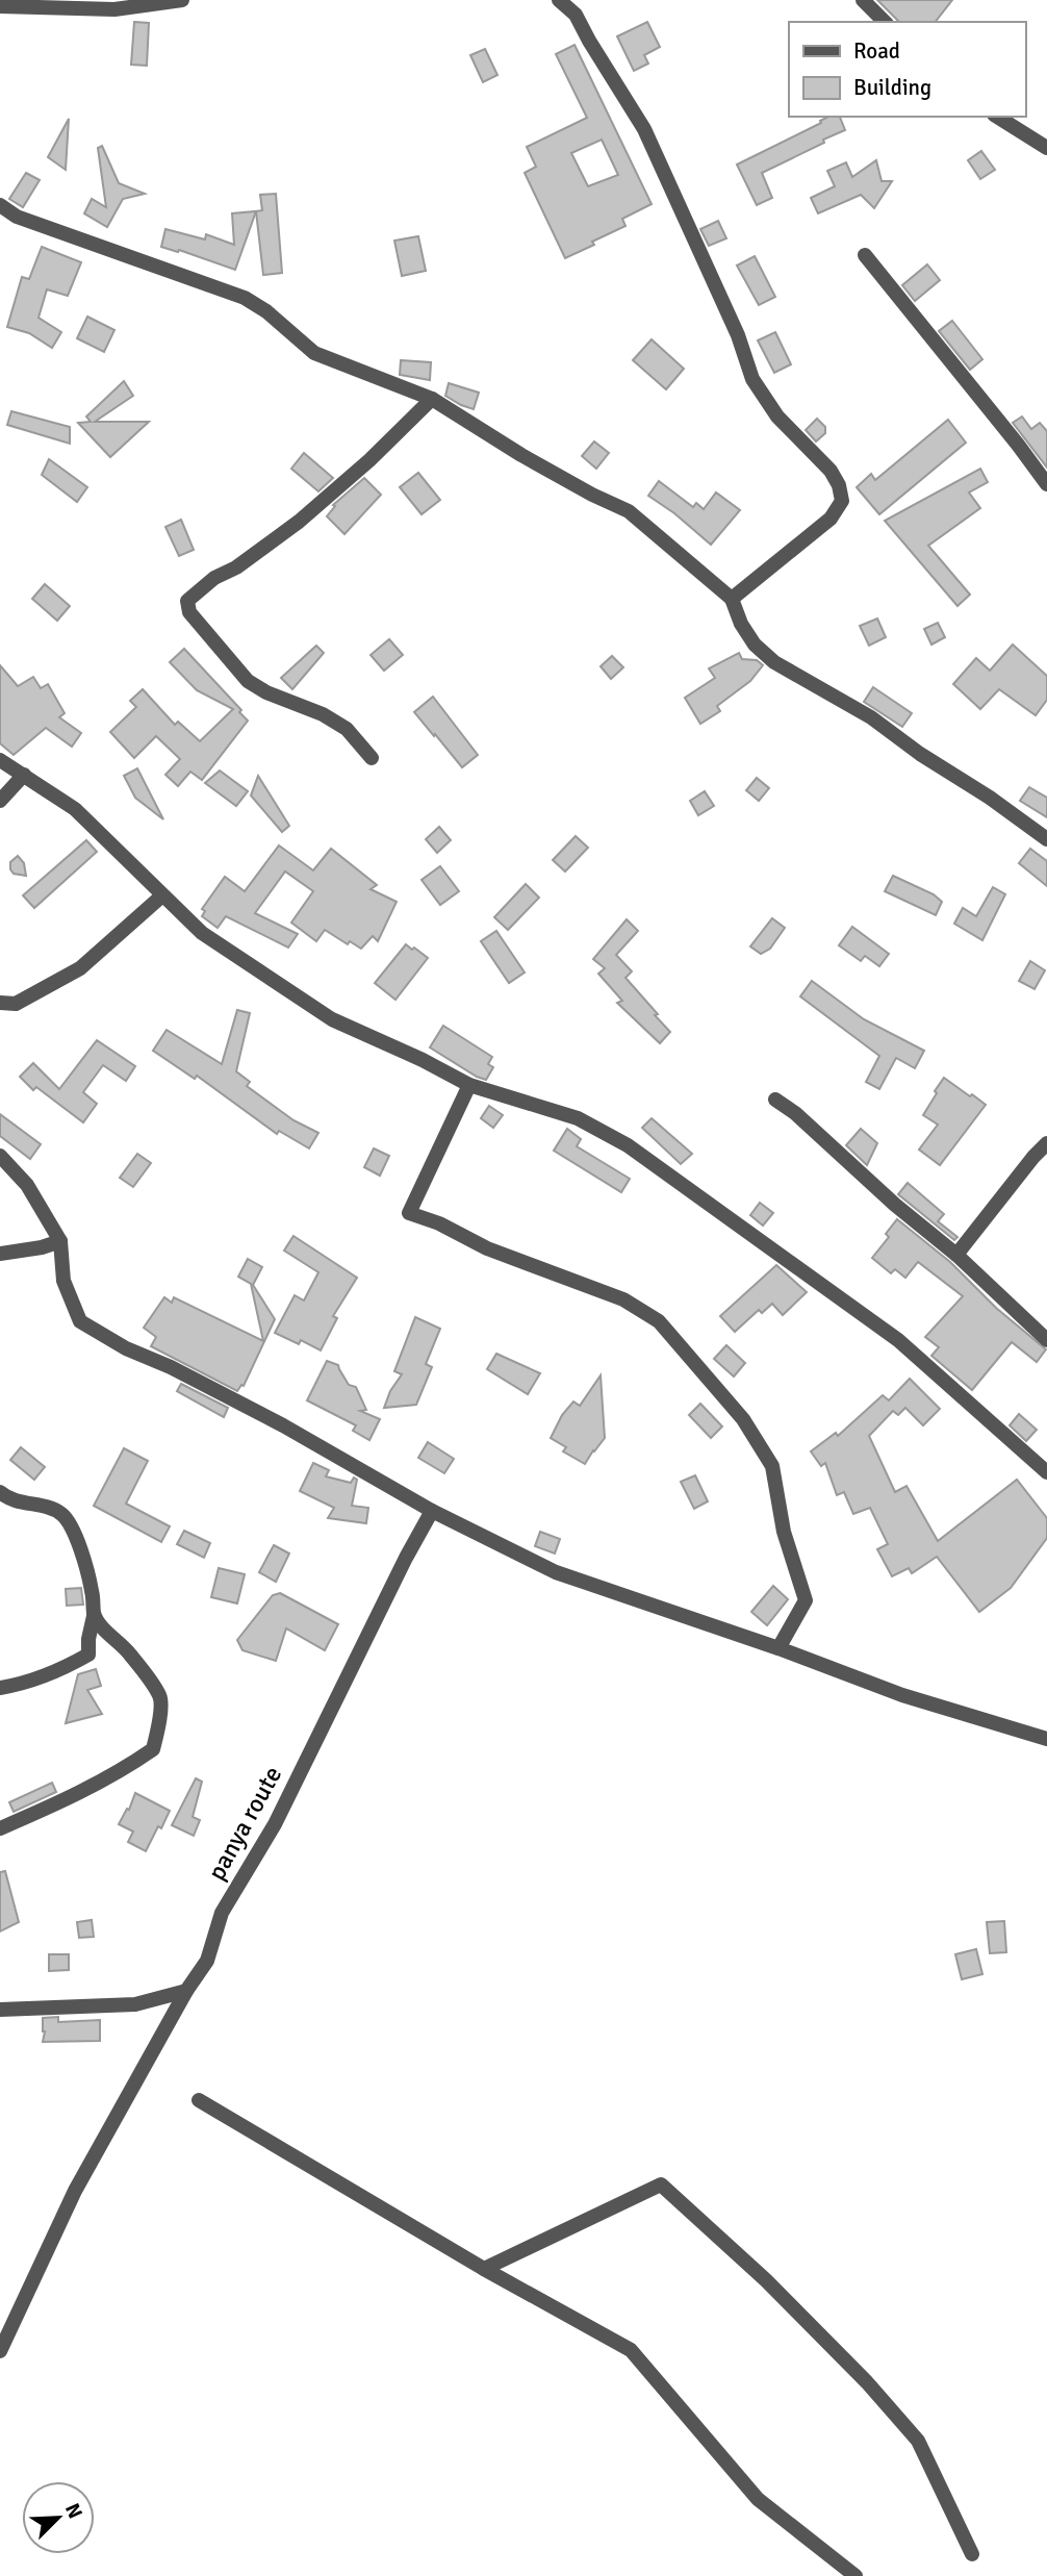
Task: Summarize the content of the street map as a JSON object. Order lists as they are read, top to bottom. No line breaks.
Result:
{"streets":{"street":["panya route"]},"legend":["Road","Building"],"north":"top right"}
